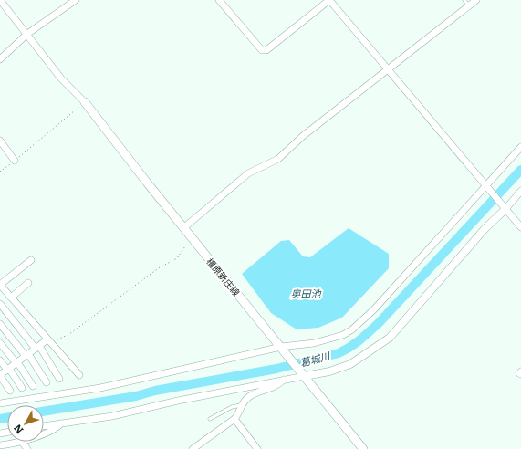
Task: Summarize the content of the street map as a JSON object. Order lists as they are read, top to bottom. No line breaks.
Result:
{"streets":{"main road":["橿原新庄線"]},"water":["奥田池","葛城川"],"north":"bottom left"}
